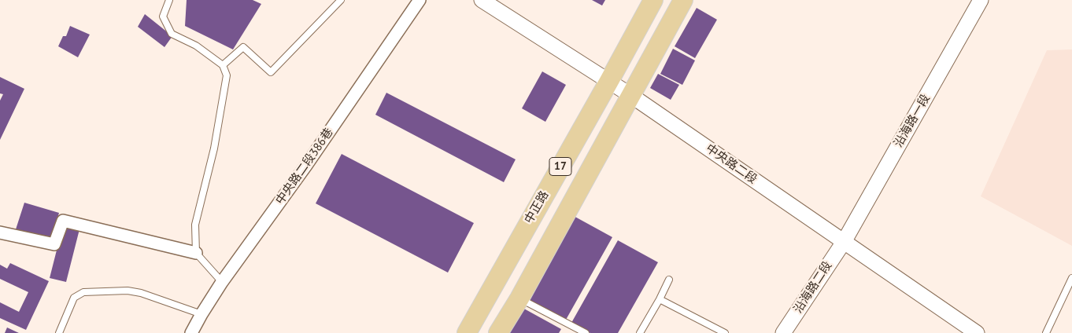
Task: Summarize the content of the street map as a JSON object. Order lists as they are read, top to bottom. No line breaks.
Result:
{"streets":{"main road":["17","中正路"],"street":["沿海路一段","中央路二段","中央路二段386巷","沿海路二段"]},"crossings":[["沿海路一段","中央路二段"],["沿海路一段","沿海路二段"],["中央路二段","17"],["中央路二段","中正路"],["中央路二段","沿海路二段"]]}
